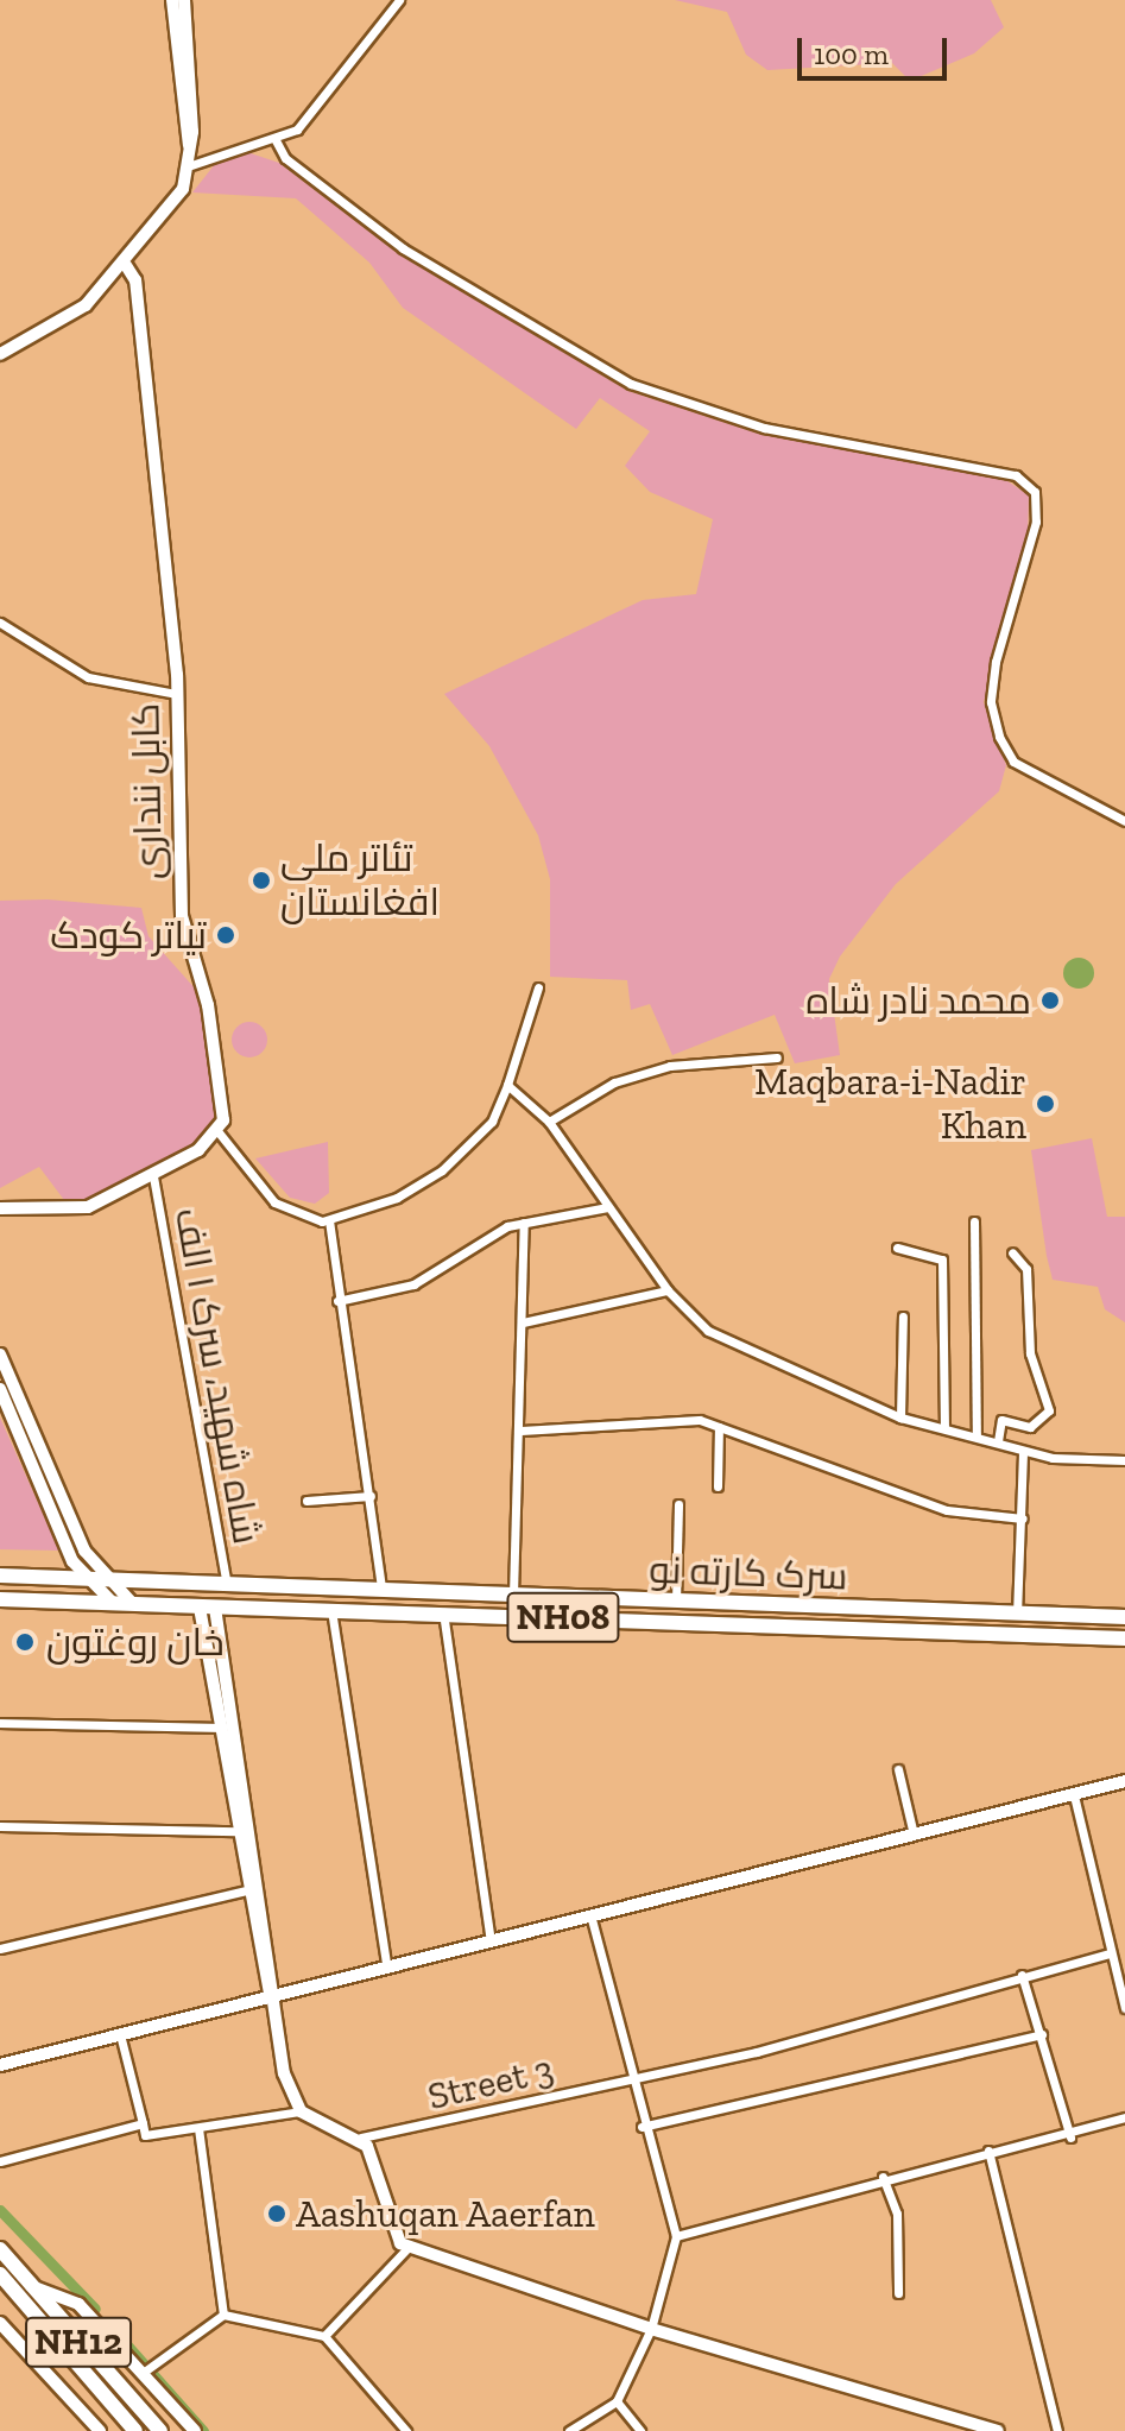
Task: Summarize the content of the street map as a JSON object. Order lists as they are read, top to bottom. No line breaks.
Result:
{"streets":{"highway":["سرک کارته نو","NH08","NH12"],"street":["کابل ننداری","شاه شهید، سرک ۱ الف","Street 3"]},"crossings":[["شاه شهید، سرک ۱ الف","سرک کارته نو"]],"places":["تئاتر ملی افغانستان","تیاتر کودک","محمد نادر شاه","Maqbara-i-Nadir Khan","خان روغتون","Aashuqan Aaerfan"],"scale_bar":"100 m"}
